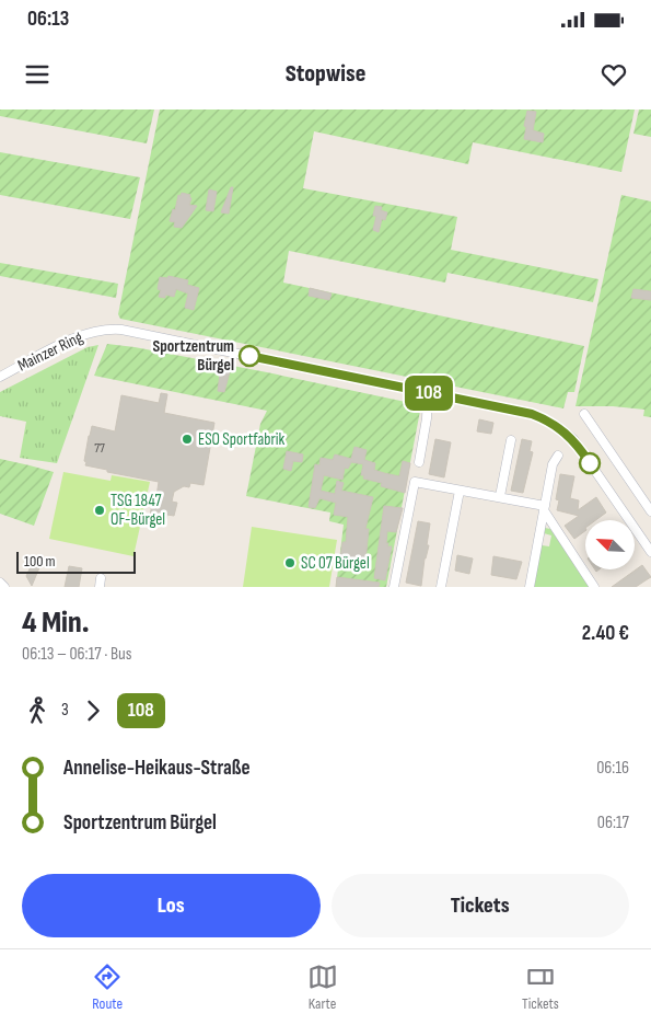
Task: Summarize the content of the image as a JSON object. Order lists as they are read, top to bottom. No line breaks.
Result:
{"streets":{"street":["Mainzer Ring"]},"places":["Sportzentrum Bürgel","ESO Sportfabrik","TSG 1847 OF-Bürgel","SC 07 Bürgel"],"lines":["bus line 108"],"house_numbers":["77"],"scale_bar":"100 m","north":"top left","page":{"status":"06:13","header":"Stopwise","on_map":"108","scale":"100 m","heading":["4 Min.","06:13 – 06:17 · Bus","2.40 €"],"legs":["3","108"],"list":[{"name":"Annelise-Heikaus-Straße","value":"06:16"},{"name":"Sportzentrum Bürgel","value":"06:17"}],"buttons":["Los","Tickets"],"tabs":["Route","Karte","Tickets"]}}
